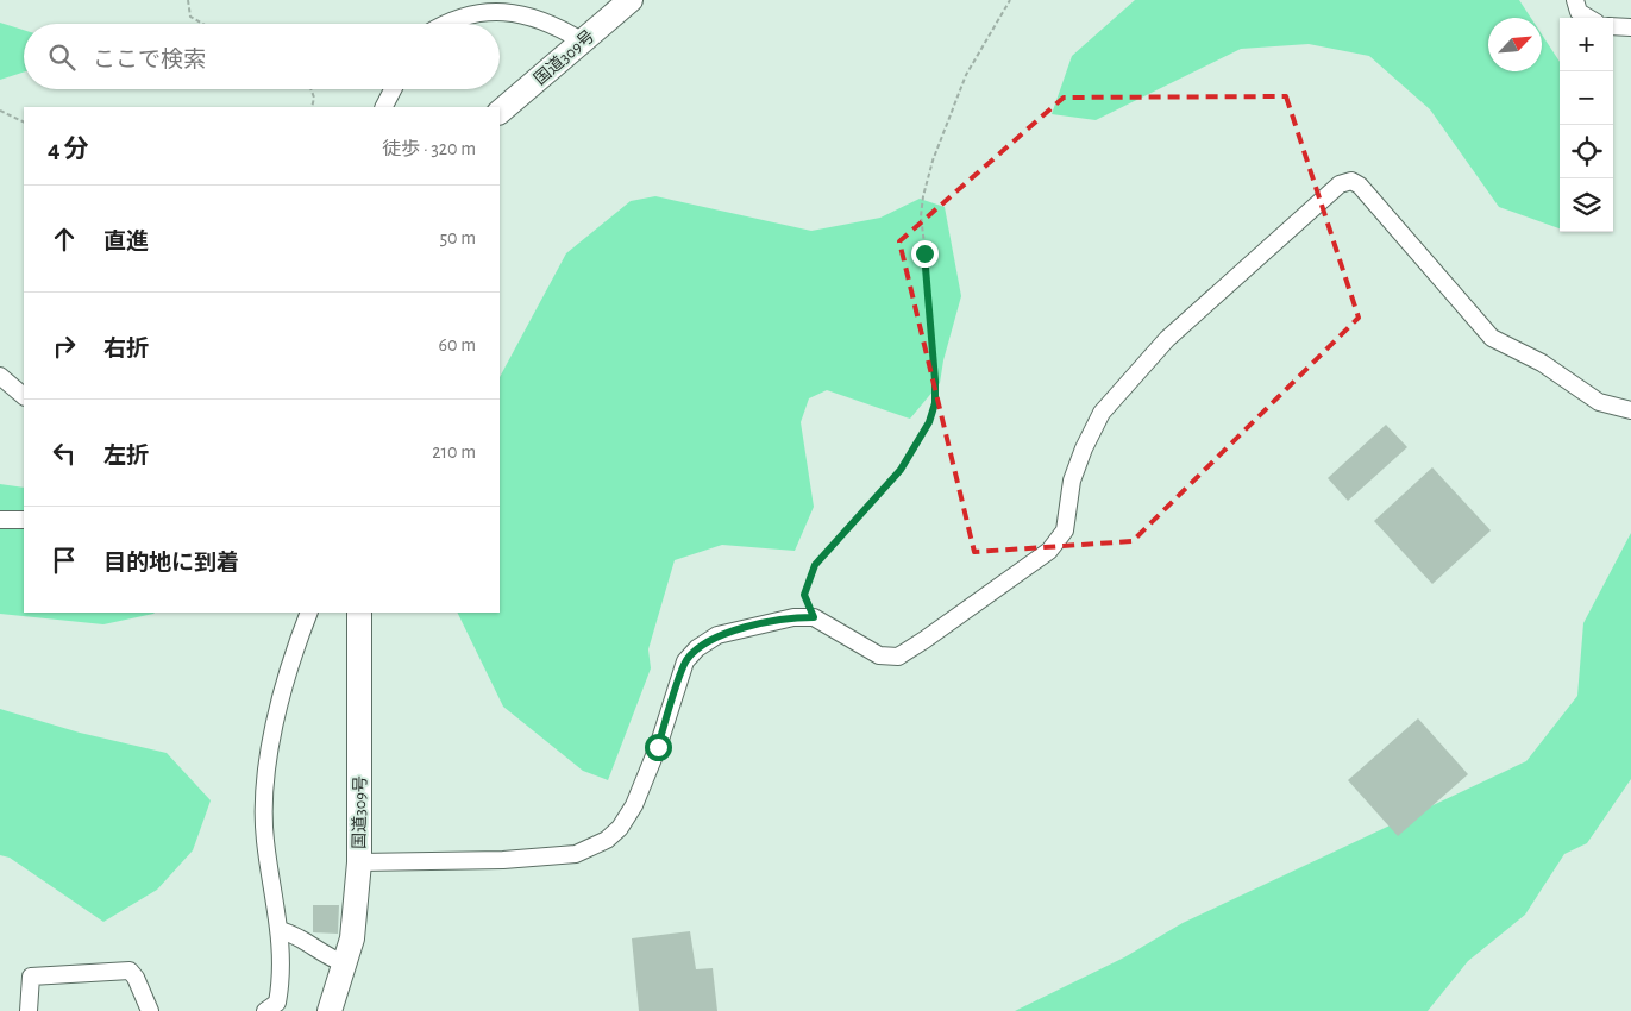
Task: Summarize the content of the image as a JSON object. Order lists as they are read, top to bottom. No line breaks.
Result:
{"streets":{"highway":["国道309号"]},"north":"top right","page":{"map_buttons":["+","−"],"search":"ここで検索","heading":["4 分","徒歩 · 320 m"],"list":[["直進","50 m"],["右折","60 m"],["左折","210 m"],"目的地に到着"]}}
